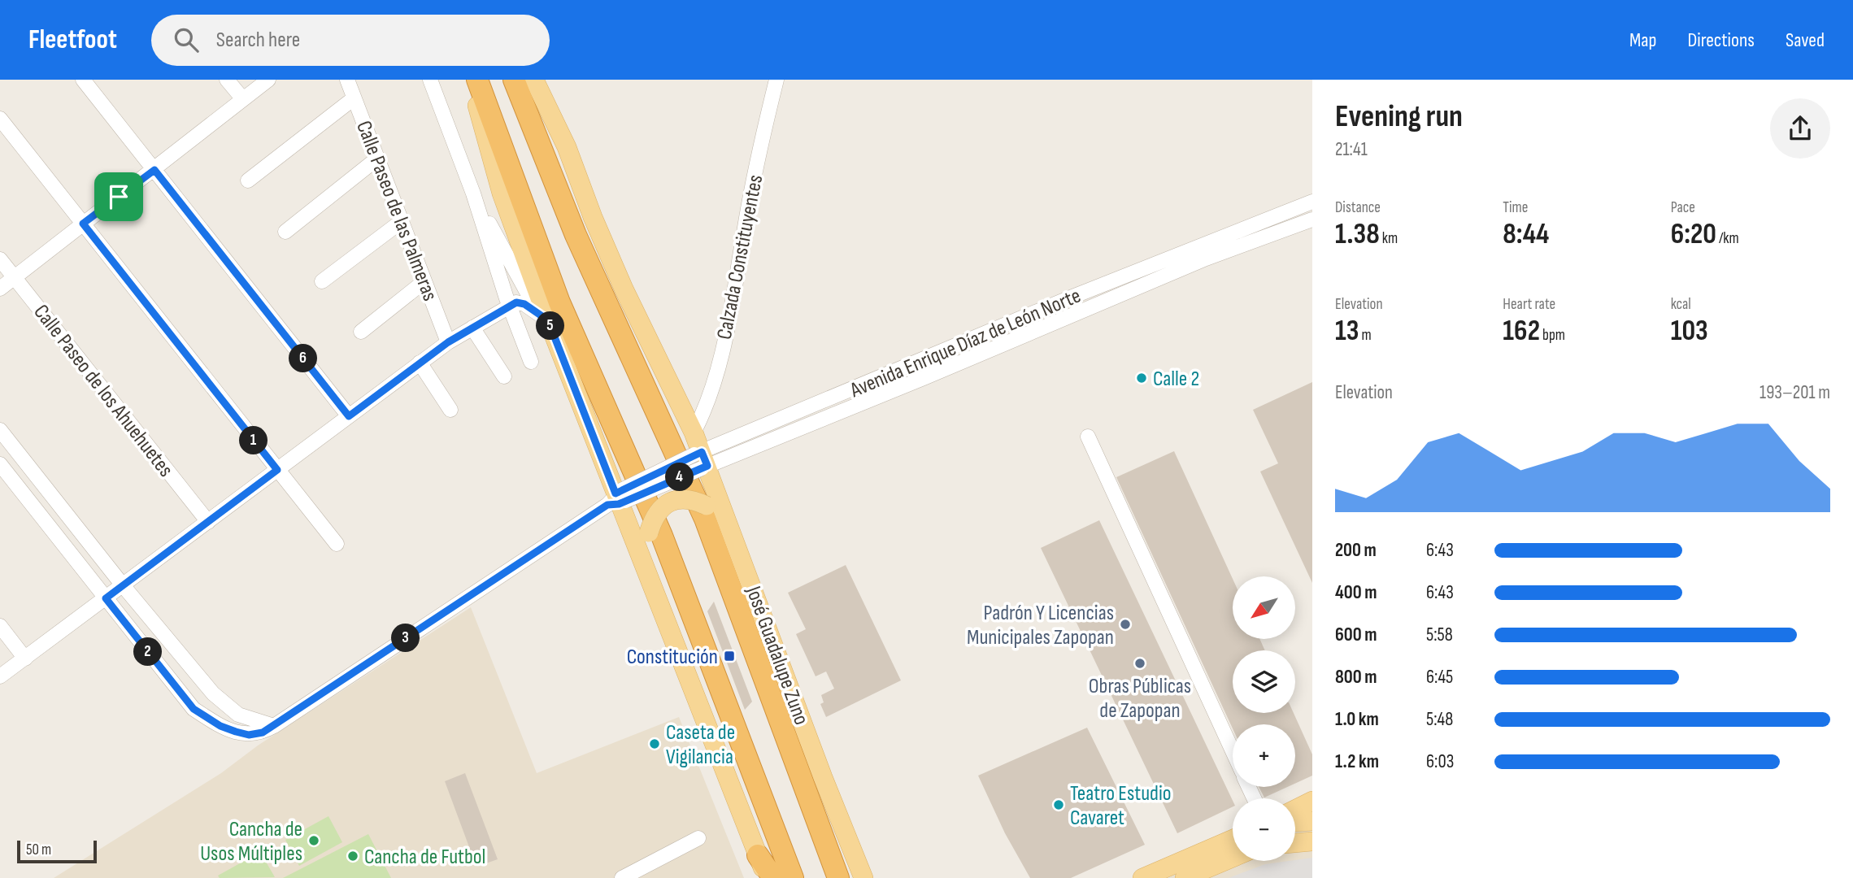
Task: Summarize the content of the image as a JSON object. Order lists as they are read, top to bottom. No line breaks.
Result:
{"streets":{"main road":["José Guadalupe Zuno"],"street":["Calle Paseo de las Palmeras","Calzada Constituyentes","Avenida Enrique Díaz de León Norte","Calle Paseo de los Ahuehuetes"]},"crossings":[["Calzada Constituyentes","José Guadalupe Zuno"],["Avenida Enrique Díaz de León Norte","José Guadalupe Zuno"]],"places":{"other":["Calle 2","Padrón Y Licencias Municipales Zapopan","Obras Públicas de Zapopan","Caseta de Vigilancia","Teatro Estudio Cavaret","Cancha de Usos Múltiples","Cancha de Futbol"],"transit":["Constitución"]},"scale_bar":"50 m","north":"bottom left","page":{"header":"Fleetfoot","search":"Search here","nav":["Map","Directions","Saved"],"heading":["Evening run","21:41"],"stats":[["Distance","1.38 km"],["Time","8:44"],["Pace","6:20 /km"],["Elevation","13 m"],["Heart rate","162 bpm"],["kcal","103"]],"pins":["5","6","1","4","3","2"],"chart":["Elevation","193–201 m"],"list":[{"name":"200 m","note":"6:43"},{"name":"400 m","note":"6:43"},{"name":"600 m","note":"5:58"},{"name":"800 m","note":"6:45"},{"name":"1.0 km","note":"5:48"},{"name":"1.2 km","note":"6:03"}],"map_buttons":["+","−"],"scale":"50 m"}}
